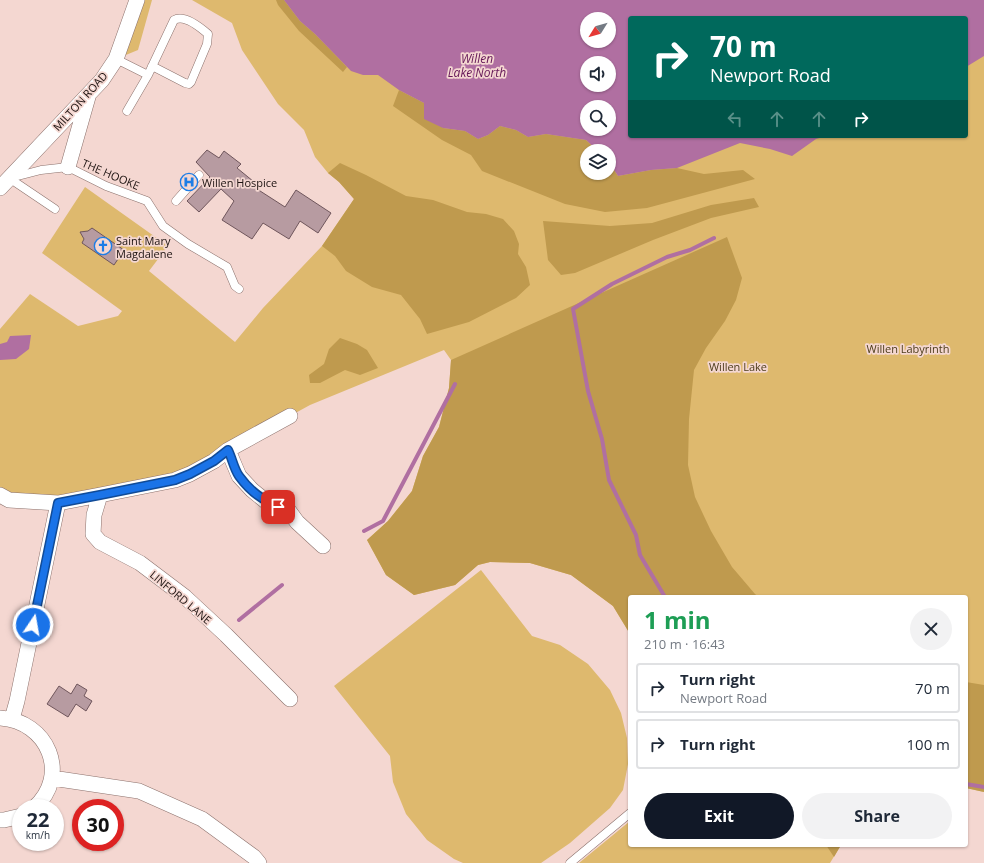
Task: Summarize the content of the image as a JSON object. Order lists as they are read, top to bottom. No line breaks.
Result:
{"streets":{"street":["MILTON ROAD","LINFORD LANE"],"lane":["THE HOOKE"]},"crossings":[["MILTON ROAD","THE HOOKE"]],"water":["Willen Lake North"],"parks":["Willen Labyrinth","Willen Lake"],"places":{"hospital":["Willen Hospice"],"church":["Saint Mary Magdalene"]},"north":"bottom left","page":{"turn":["70 m","Newport Road"],"heading":["1 min","210 m · 16:43"],"list":[{"name":"Turn right","note":"Newport Road","value":"70 m"},{"name":"Turn right","value":"100 m"}],"buttons":["Exit","Share"],"speed":"22 km/h","limit":"30"}}
